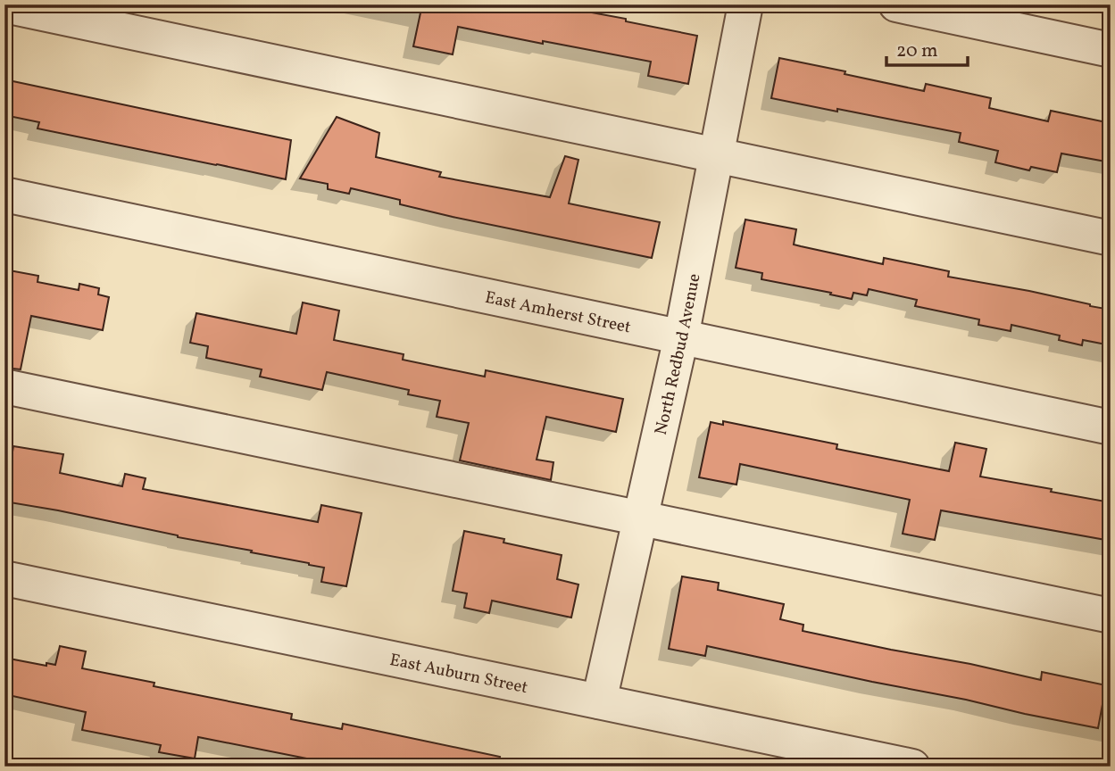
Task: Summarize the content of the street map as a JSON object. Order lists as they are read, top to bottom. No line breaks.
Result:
{"streets":{"street":["East Amherst Street","North Redbud Avenue","East Auburn Street"]},"crossings":[["East Amherst Street","North Redbud Avenue"],["North Redbud Avenue","East Auburn Street"]],"scale_bar":"20 m"}
